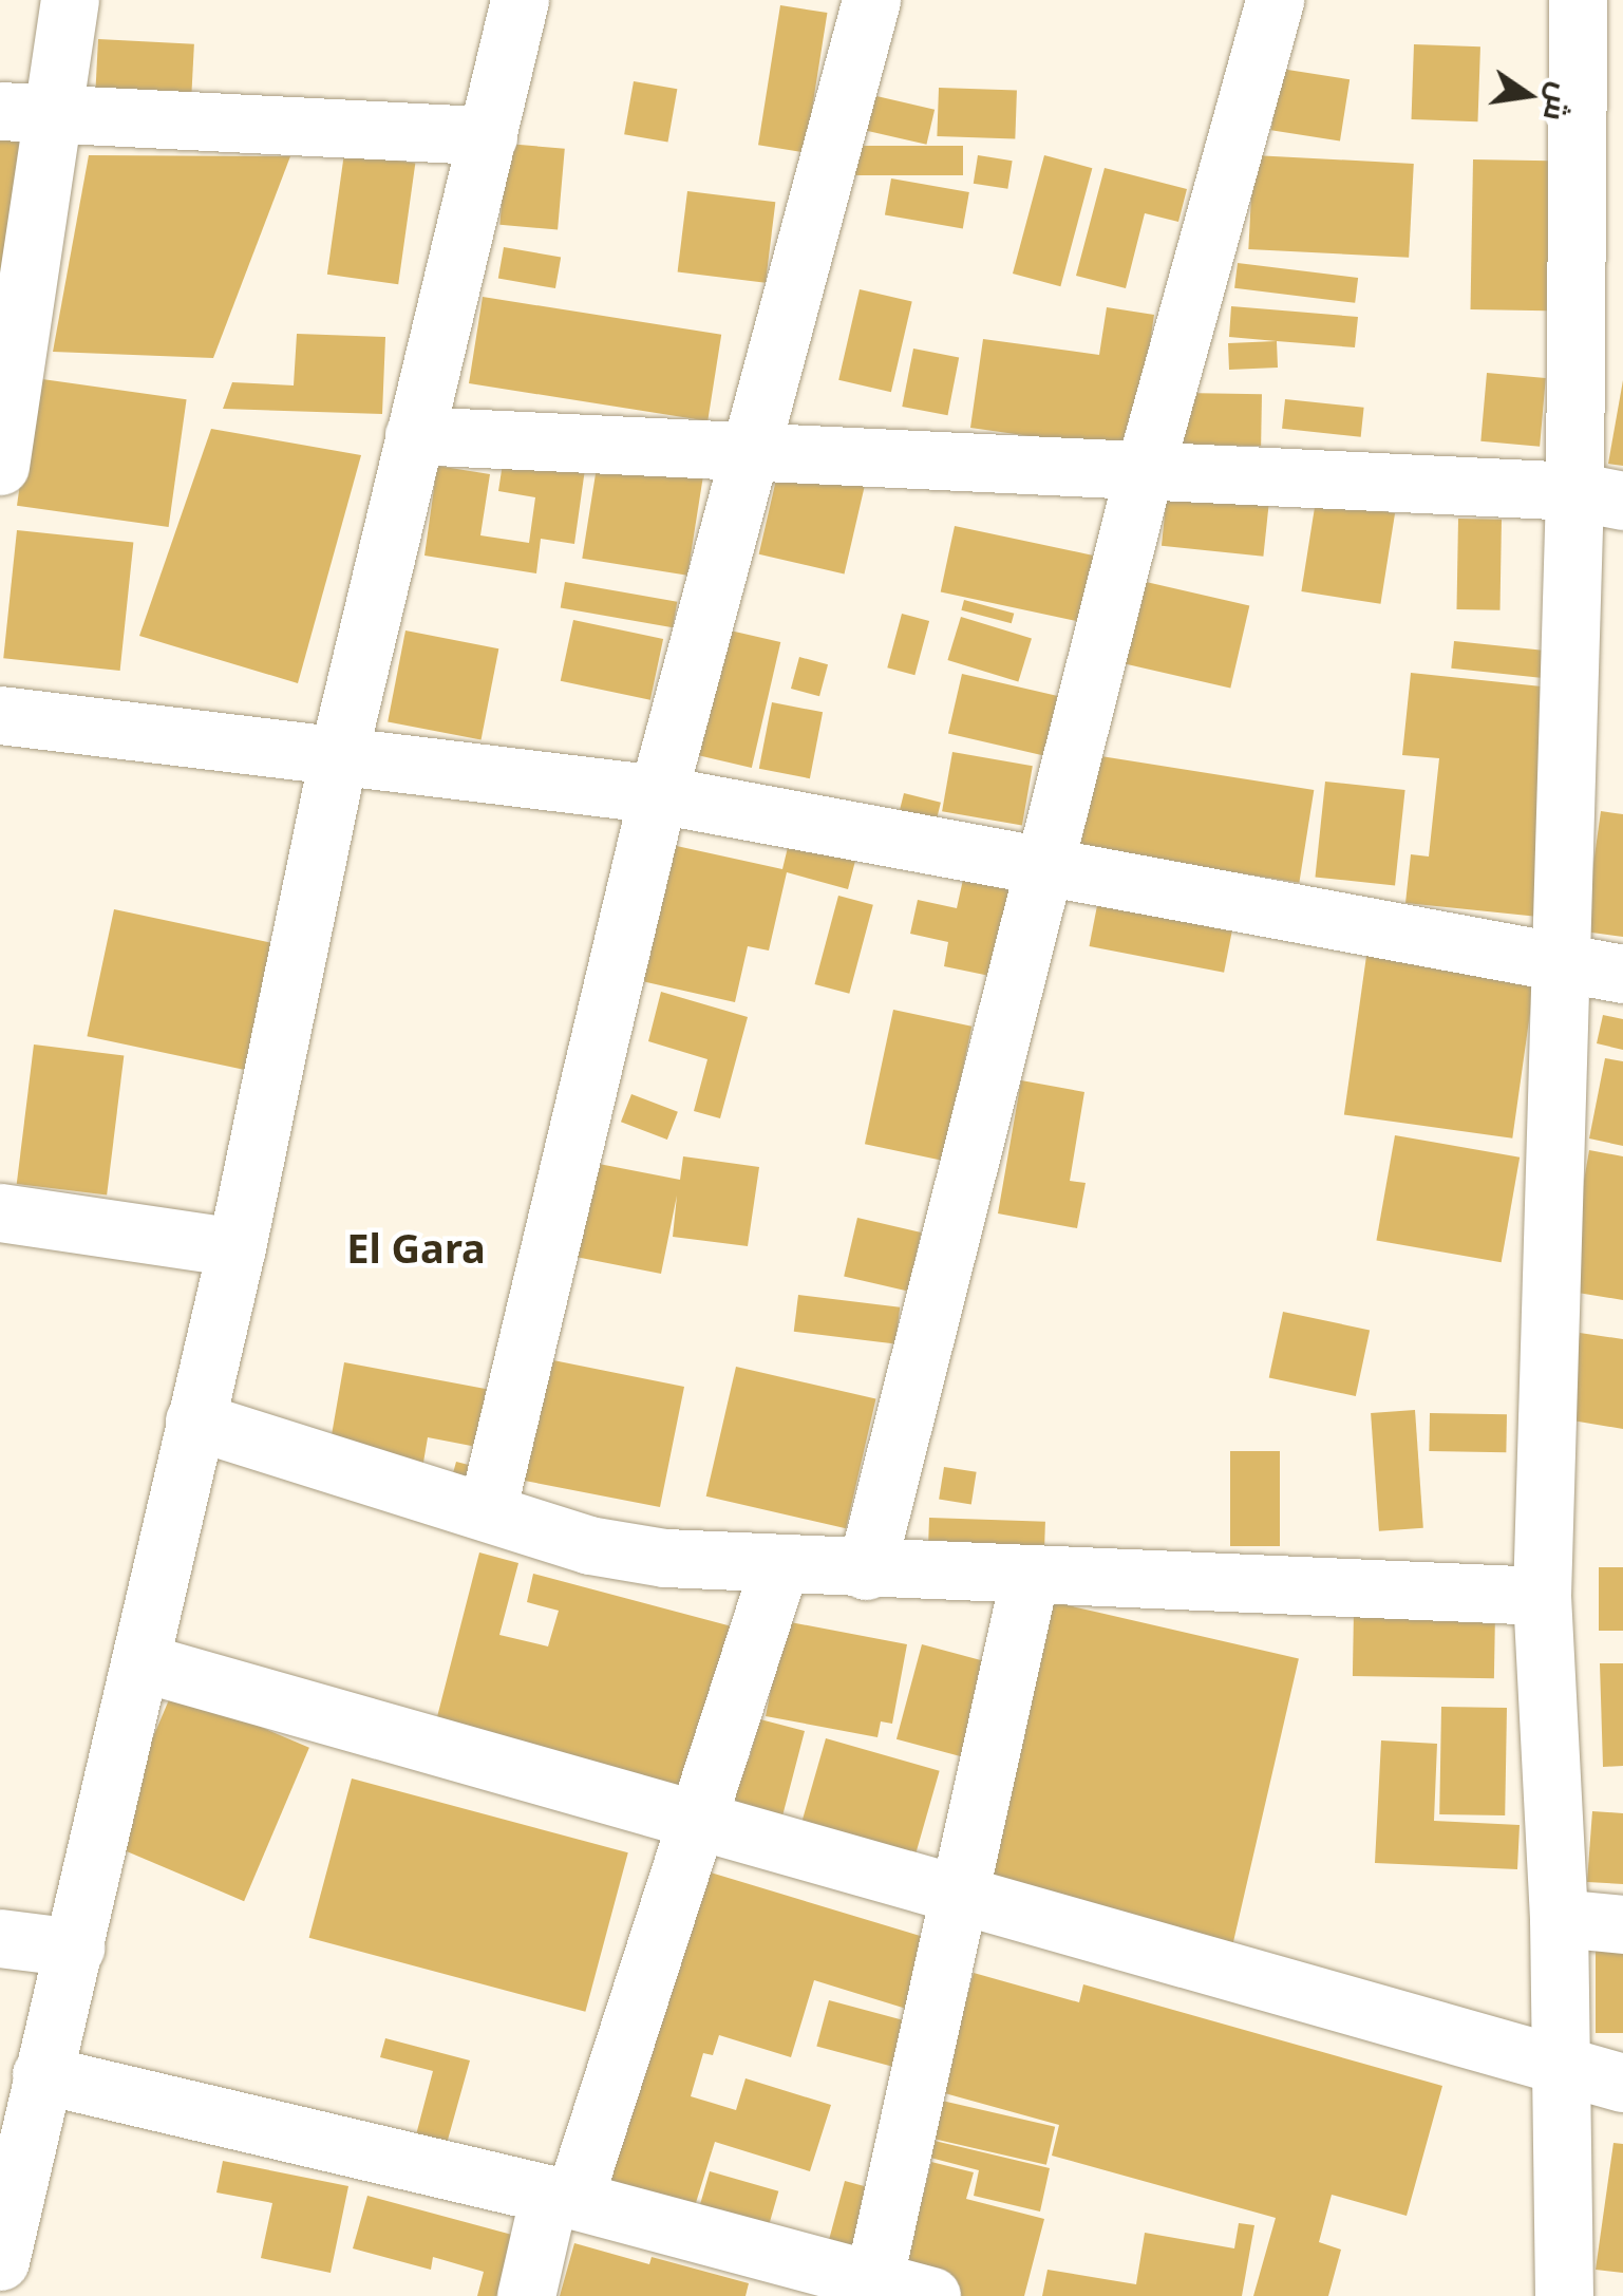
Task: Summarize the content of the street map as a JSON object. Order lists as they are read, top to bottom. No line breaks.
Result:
{"districts":["El Gara"],"north":"right"}
